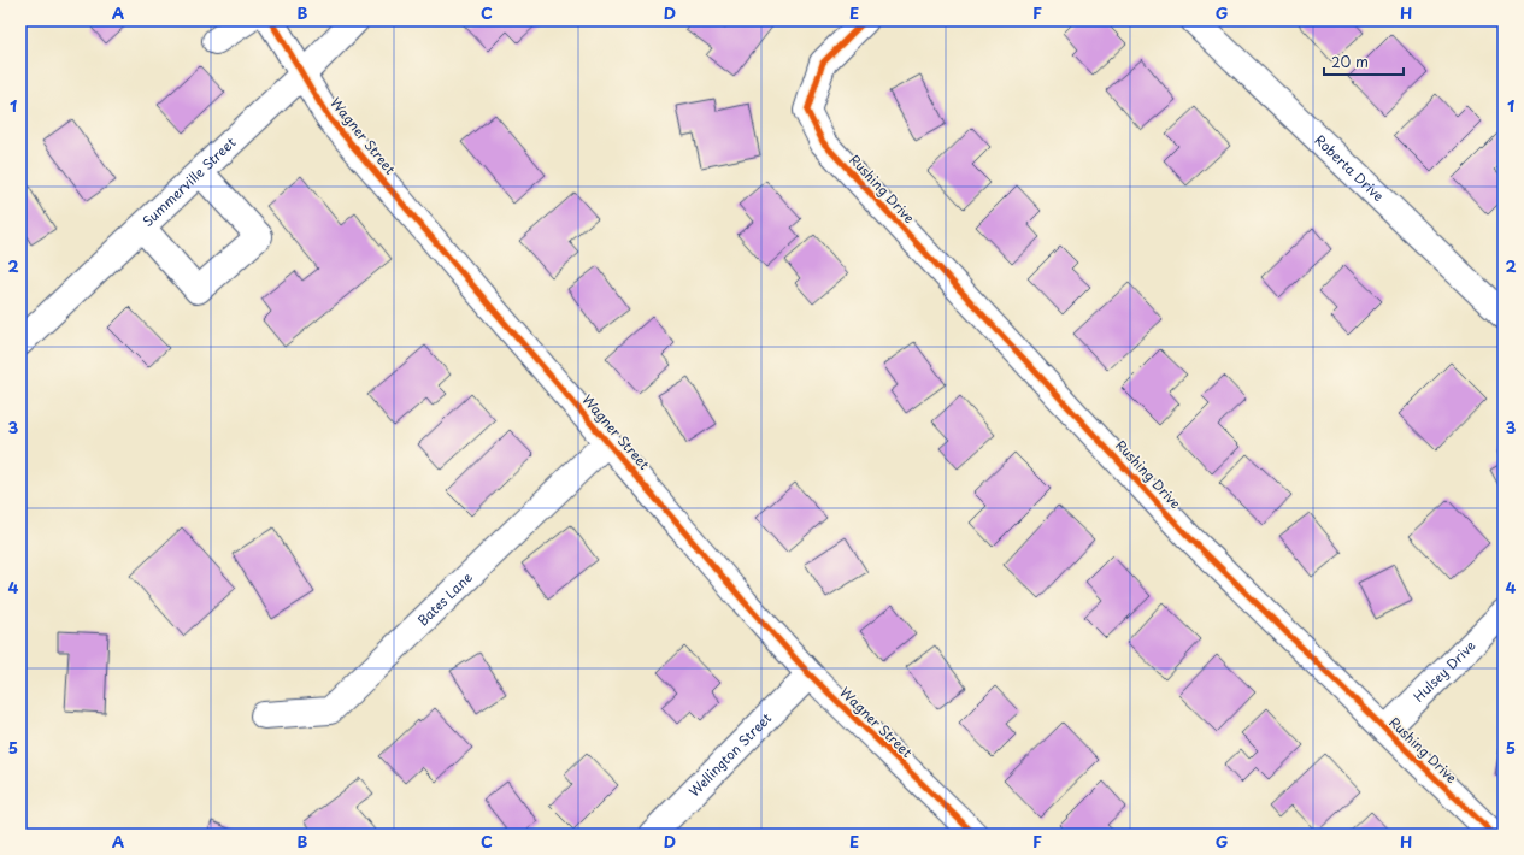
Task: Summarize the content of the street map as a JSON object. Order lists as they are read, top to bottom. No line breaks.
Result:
{"streets":{"street":["Wagner Street","Roberta Drive","Summerville Street","Rushing Drive","Bates Lane","Hulsey Drive","Wellington Street"]},"crossings":[["Wagner Street","Summerville Street"],["Wagner Street","Bates Lane"],["Wagner Street","Wellington Street"],["Rushing Drive","Hulsey Drive"]],"scale_bar":"20 m","grid":{"columns":["A","B","C","D","E","F","G","H"],"rows":["1","2","3","4","5"]}}
